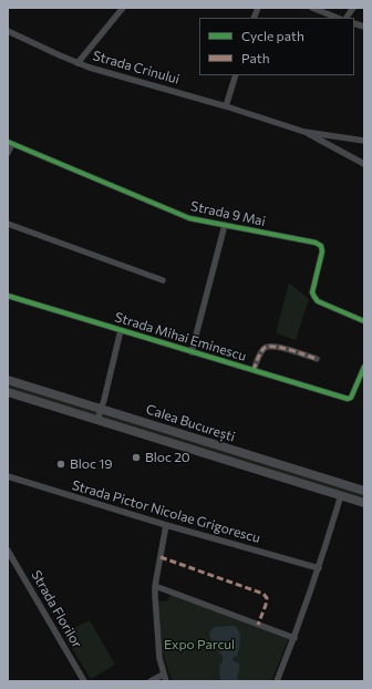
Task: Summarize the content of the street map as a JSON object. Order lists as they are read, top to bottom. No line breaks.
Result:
{"streets":{"main road":["Calea București"],"street":["Strada Crinului","Strada 9 Mai","Strada Mihai Eminescu","Strada Pictor Nicolae Grigorescu","Strada Florilor"]},"parks":["Expo Parcul"],"places":["Bloc 20","Bloc 19"],"legend":["Cycle path","Path"]}
